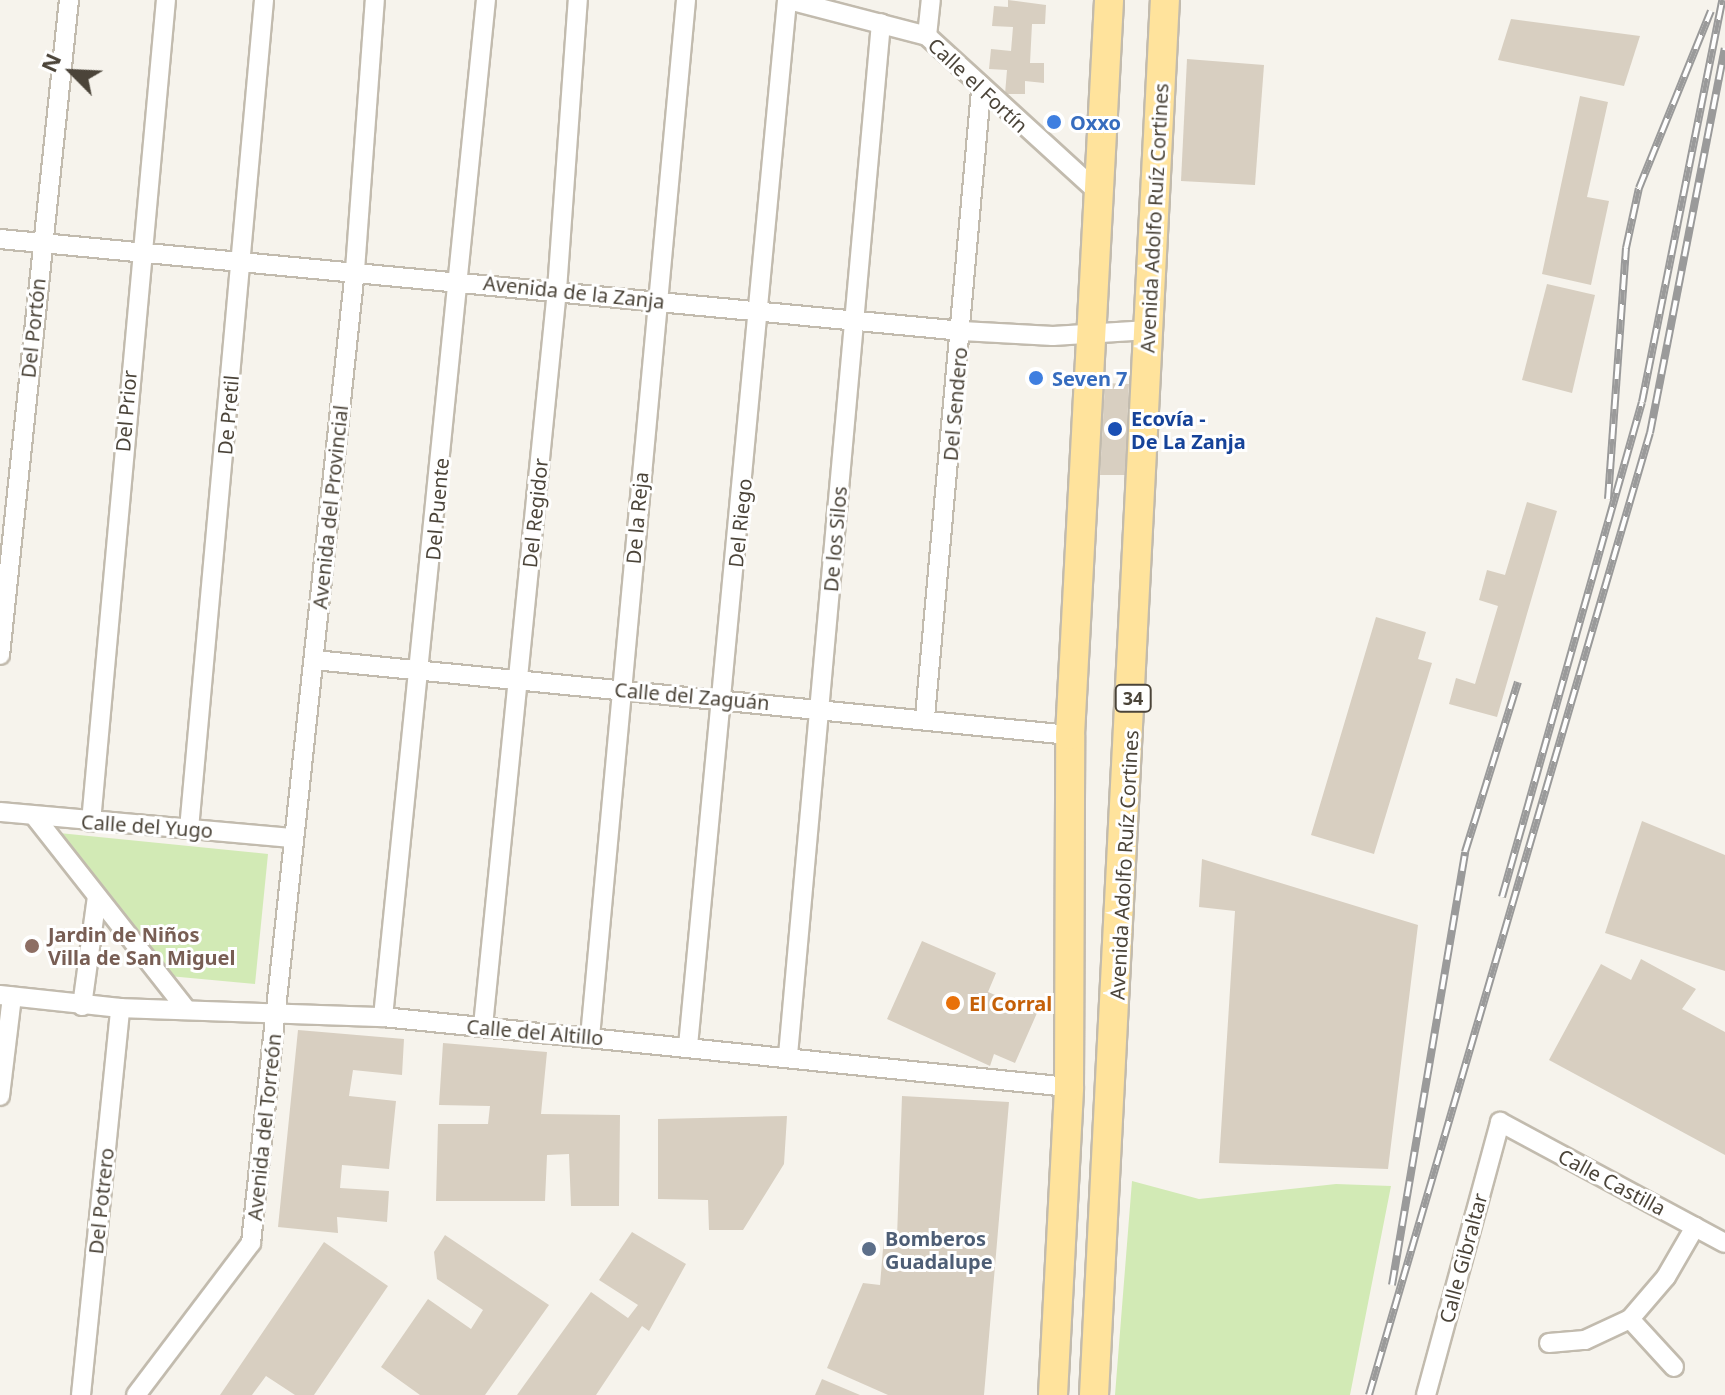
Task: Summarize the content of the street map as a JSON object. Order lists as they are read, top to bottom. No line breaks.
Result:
{"streets":{"main road":["Avenida Adolfo Ruíz Cortines","34"],"street":["Calle el Fortín","Avenida de la Zanja","Del Portón","Del Sendero","Del Prior","De Pretil","Avenida del Provincial","Del Puente","Del Regidor","De la Reja","Del Riego","De los Silos","Calle del Zaguán","Calle del Yugo","Calle del Altillo","Avenida del Torreón","Calle Castilla","Del Potrero","Calle Gibraltar"]},"crossings":[["Calle el Fortín","Del Sendero"],["Calle el Fortín","Del Riego"],["Calle el Fortín","De los Silos"],["Avenida Adolfo Ruíz Cortines","Avenida de la Zanja"],["Avenida de la Zanja","Del Portón"],["Avenida de la Zanja","Del Sendero"],["Avenida de la Zanja","Del Prior"],["Avenida de la Zanja","De Pretil"],["Avenida de la Zanja","Avenida del Provincial"],["Avenida de la Zanja","Del Puente"],["Avenida de la Zanja","Del Regidor"],["Avenida de la Zanja","De la Reja"],["Avenida de la Zanja","Del Riego"],["Avenida de la Zanja","De los Silos"],["Del Sendero","Calle del Zaguán"],["Del Prior","Calle del Yugo"],["De Pretil","Calle del Yugo"],["Avenida del Provincial","Calle del Zaguán"],["Avenida del Provincial","Calle del Yugo"],["Avenida del Provincial","Calle del Altillo"],["Avenida del Provincial","Avenida del Torreón"],["Del Puente","Calle del Zaguán"],["Del Puente","Calle del Altillo"],["Del Regidor","Calle del Zaguán"],["Del Regidor","Calle del Altillo"],["De la Reja","Calle del Zaguán"],["De la Reja","Calle del Altillo"],["Del Riego","Calle del Zaguán"],["Del Riego","Calle del Altillo"],["De los Silos","Calle del Zaguán"],["De los Silos","Calle del Altillo"],["Calle del Altillo","Avenida del Torreón"],["Calle del Altillo","Del Potrero"],["Calle Castilla","Calle Gibraltar"]],"places":["Oxxo","Seven 7","Ecovía - De La Zanja","Jardin de Niños Villa de San Miguel","El Corral","Bomberos Guadalupe"],"north":"top left"}
